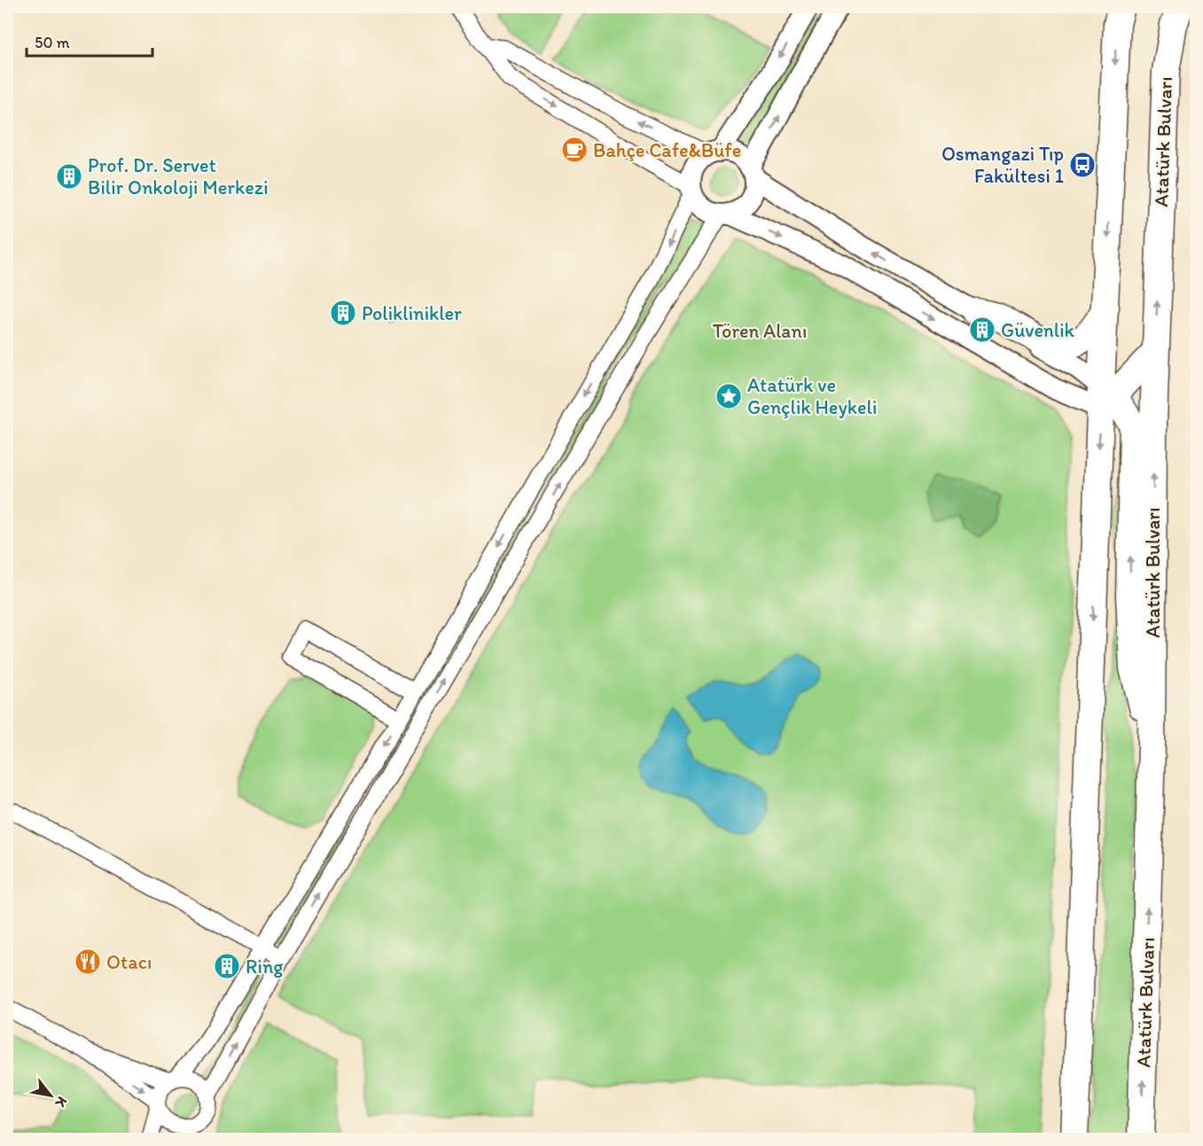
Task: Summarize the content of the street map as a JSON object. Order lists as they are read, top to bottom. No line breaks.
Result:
{"streets":{"highway":["Atatürk Bulvarı"]},"parks":["Tören Alanı"],"places":{"cafe":["Bahçe Cafe&Büfe"],"bus stop":["Osmangazi Tıp Fakültesi 1"],"building":["Prof. Dr. Servet Bilir Onkoloji Merkezi","Poliklinikler","Güvenlik","Ring"],"place":["Atatürk ve Gençlik Heykeli"],"restaurant":["Otacı"]},"scale_bar":"50 m","north":"bottom right"}
